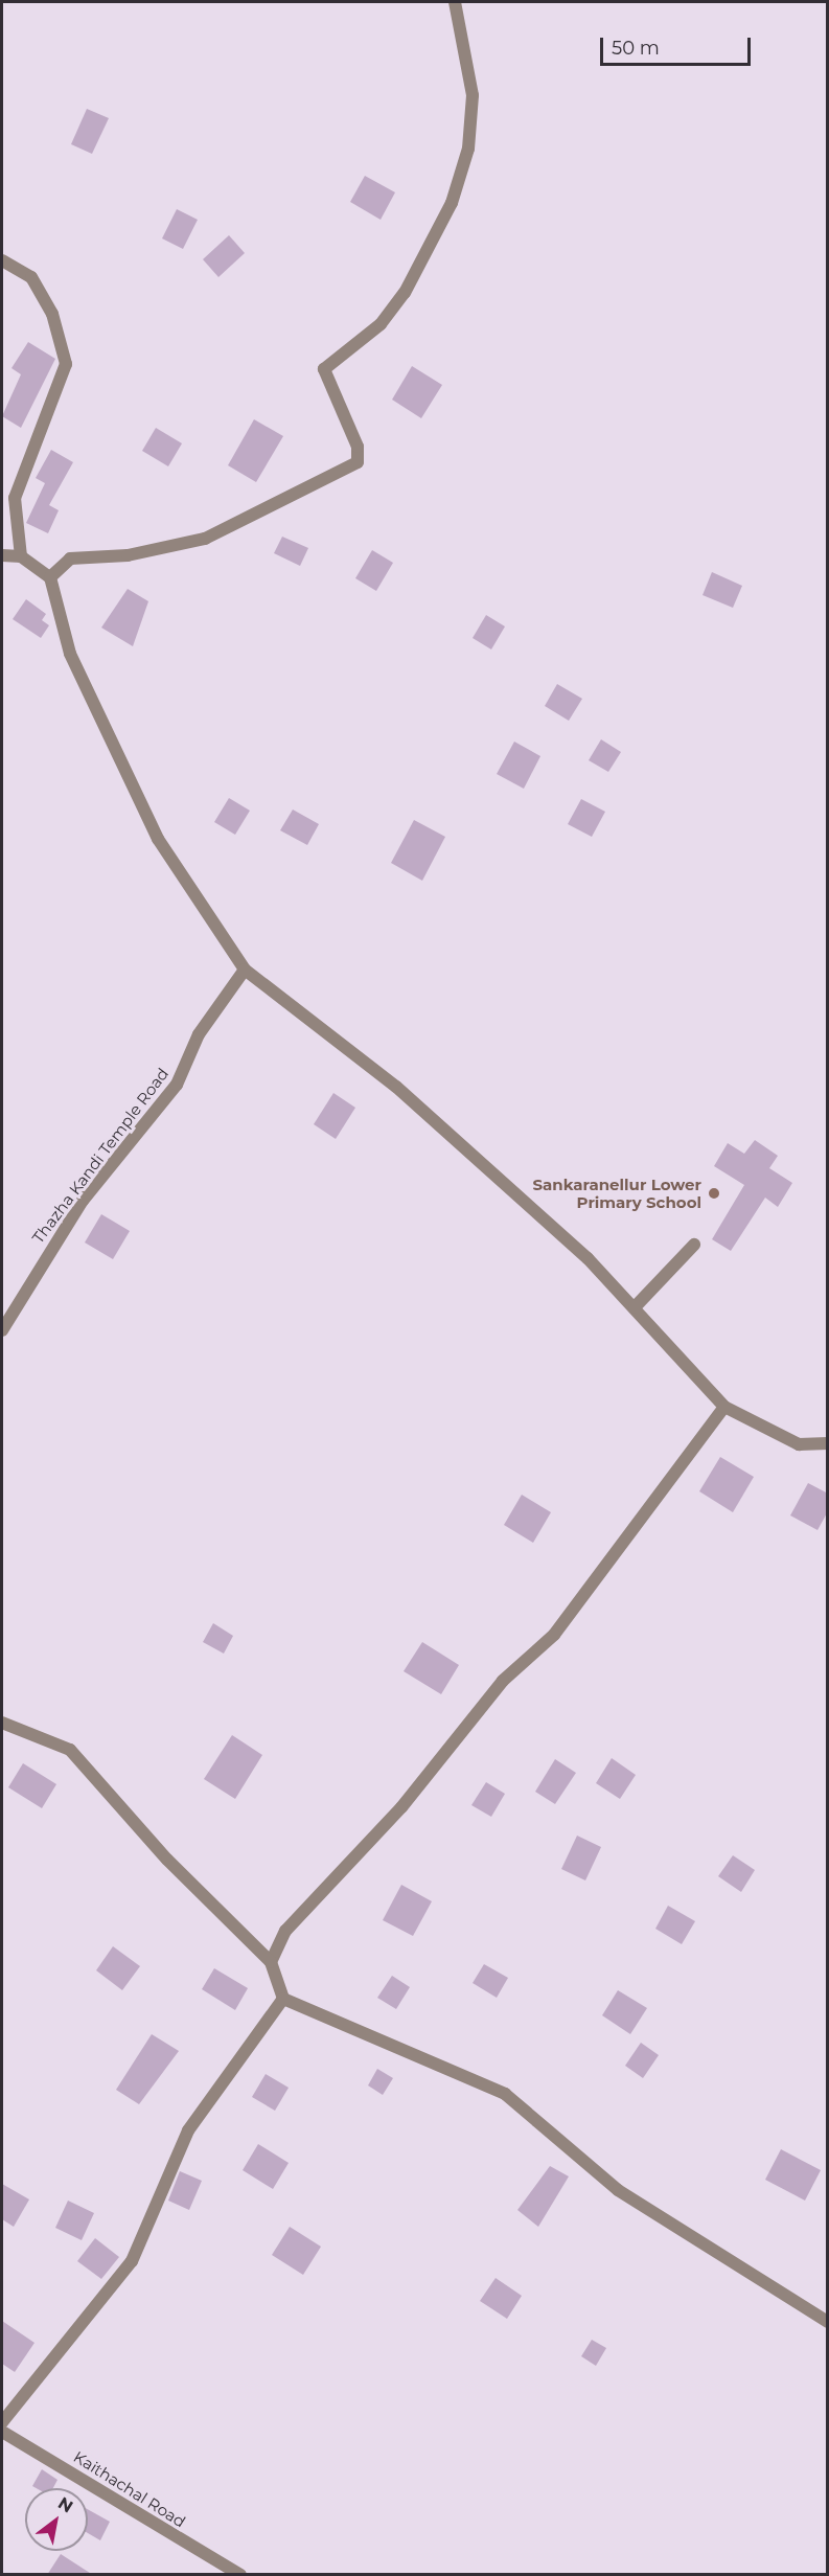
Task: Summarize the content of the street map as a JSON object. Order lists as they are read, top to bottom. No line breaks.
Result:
{"streets":{"street":["Thazha Kandi Temple Road","Kaithachal Road"]},"places":["Sankaranellur Lower Primary School"],"scale_bar":"50 m","north":"top right"}
